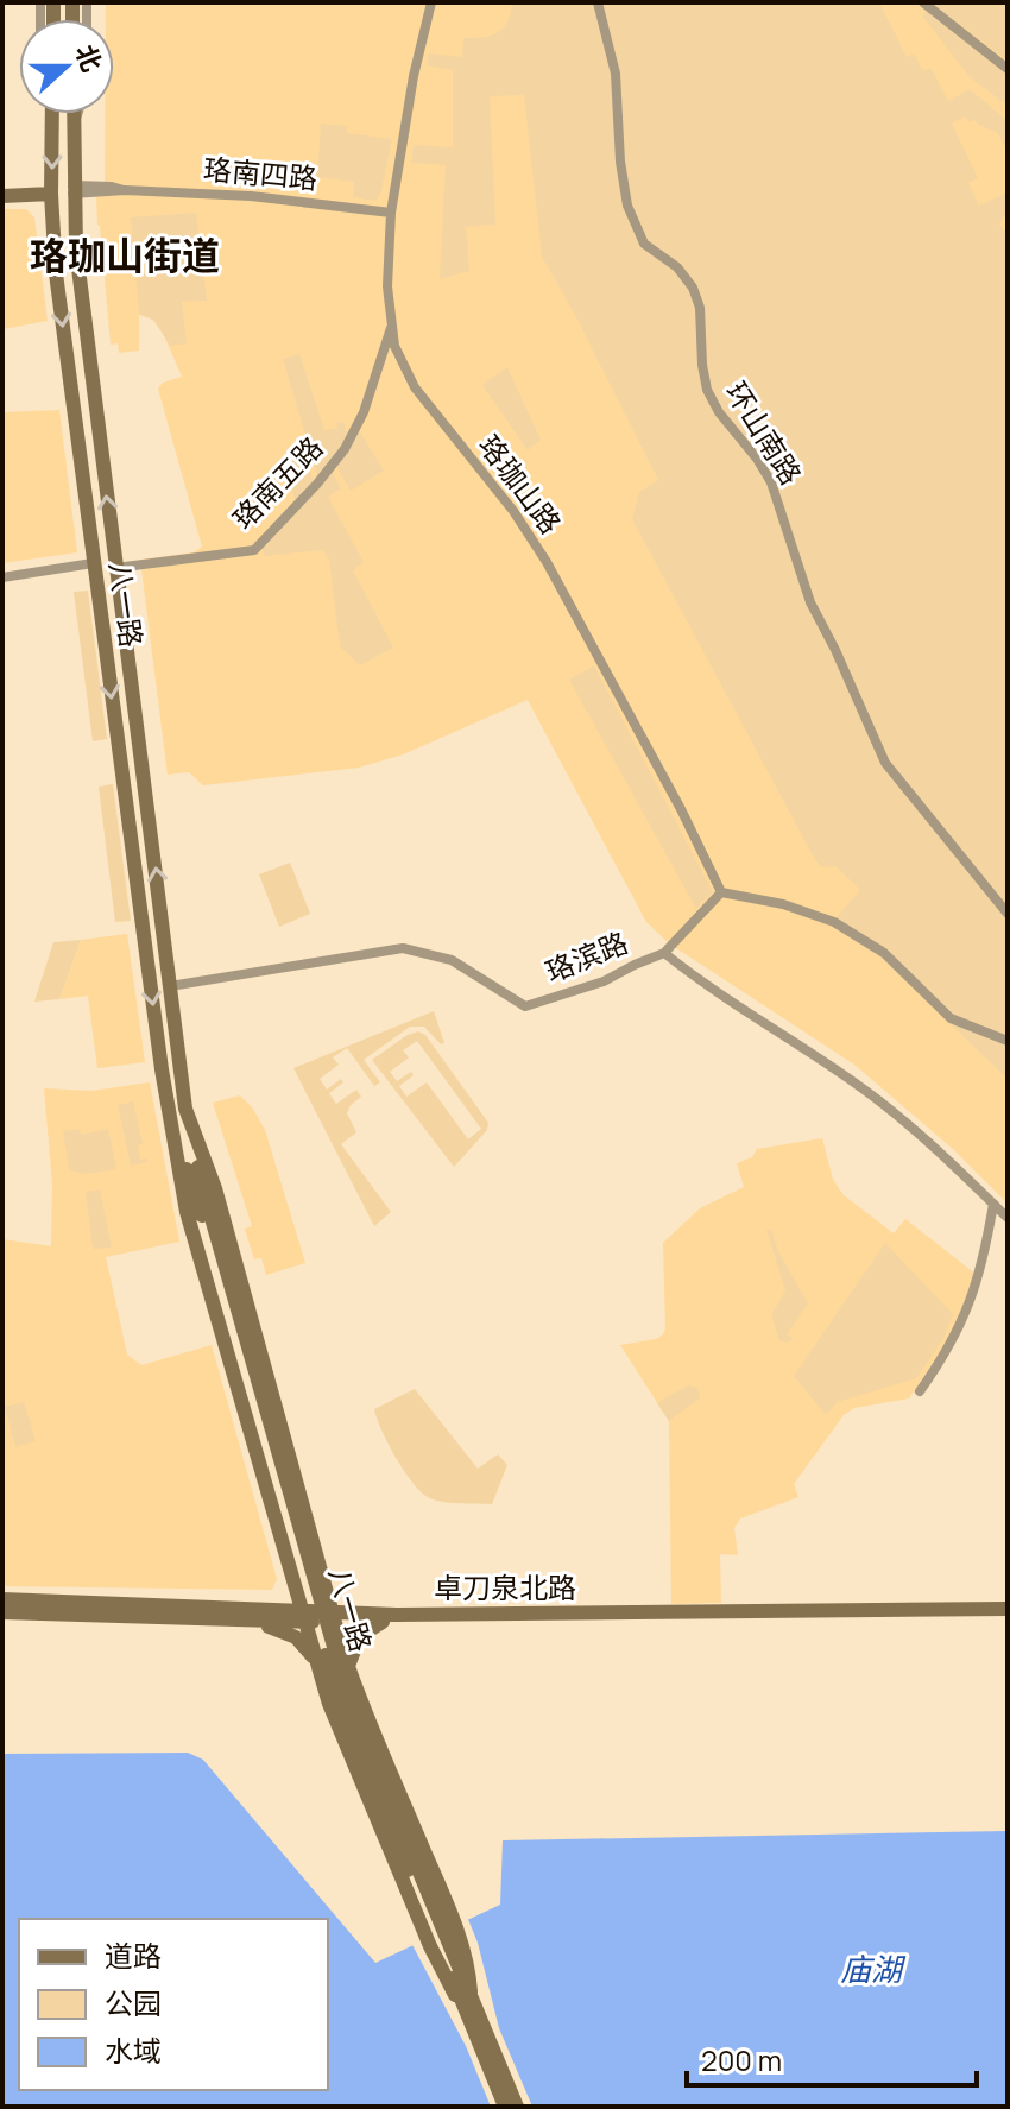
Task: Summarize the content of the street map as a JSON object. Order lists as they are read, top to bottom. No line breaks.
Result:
{"streets":{"main road":["八一路","卓刀泉北路"],"street":["珞南四路","环山南路","珞南五路","珞珈山路","珞滨路"]},"crossings":[["珞南四路","珞珈山路"],["珞南四路","八一路"],["珞南五路","珞珈山路"],["珞南五路","八一路"],["八一路","珞滨路"],["八一路","卓刀泉北路"]],"districts":["珞珈山街道"],"water":["庙湖"],"legend":["道路","公园","水域"],"scale_bar":"200 m","north":"right"}
